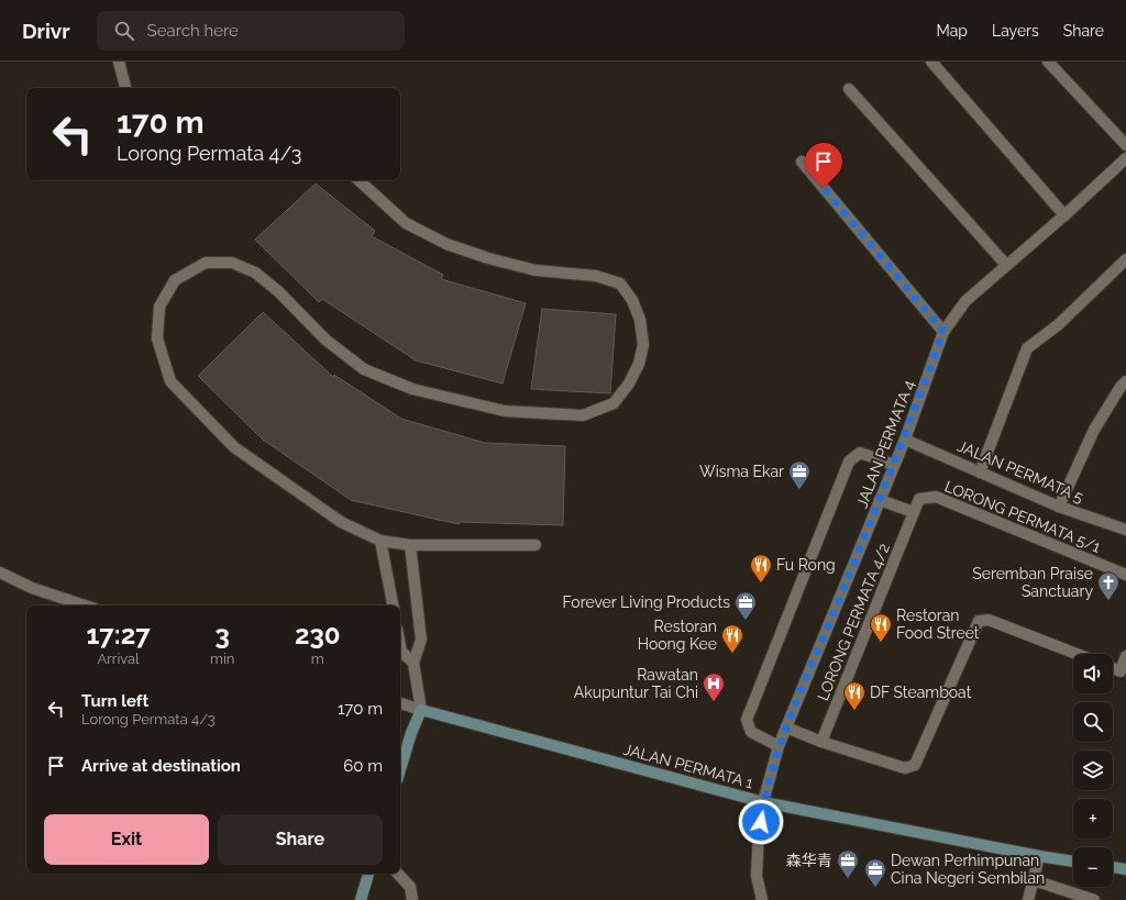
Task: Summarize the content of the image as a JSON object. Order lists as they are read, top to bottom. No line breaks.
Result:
{"streets":{"main road":["JALAN PERMATA 1"],"street":["JALAN PERMATA 4","JALAN PERMATA 5","LORONG PERMATA 5/1","LORONG PERMATA 4/2"]},"crossings":[["JALAN PERMATA 4","JALAN PERMATA 5"],["JALAN PERMATA 4","JALAN PERMATA 1"],["LORONG PERMATA 5/1","LORONG PERMATA 4/2"]],"places":{"office":["Wisma Ekar","Forever Living Products","森华青","Dewan Perhimpunan Cina Negeri Sembilan"],"restaurant":["Fu Rong","Restoran Food Street","Restoran Hoong Kee","DF Steamboat"],"church":["Seremban Praise Sanctuary"],"hospital":["Rawatan Akupuntur Tai Chi"]},"page":{"header":"Drivr","search":"Search here","nav":["Map","Layers","Share"],"turn":["170 m","Lorong Permata 4/3"],"eta":["17:27","Arrival","3","min","230","m"],"map_buttons":["+","−"],"list":[{"name":"Turn left","note":"Lorong Permata 4/3","value":"170 m"},{"name":"Arrive at destination","value":"60 m"}],"buttons":["Exit","Share"]}}
